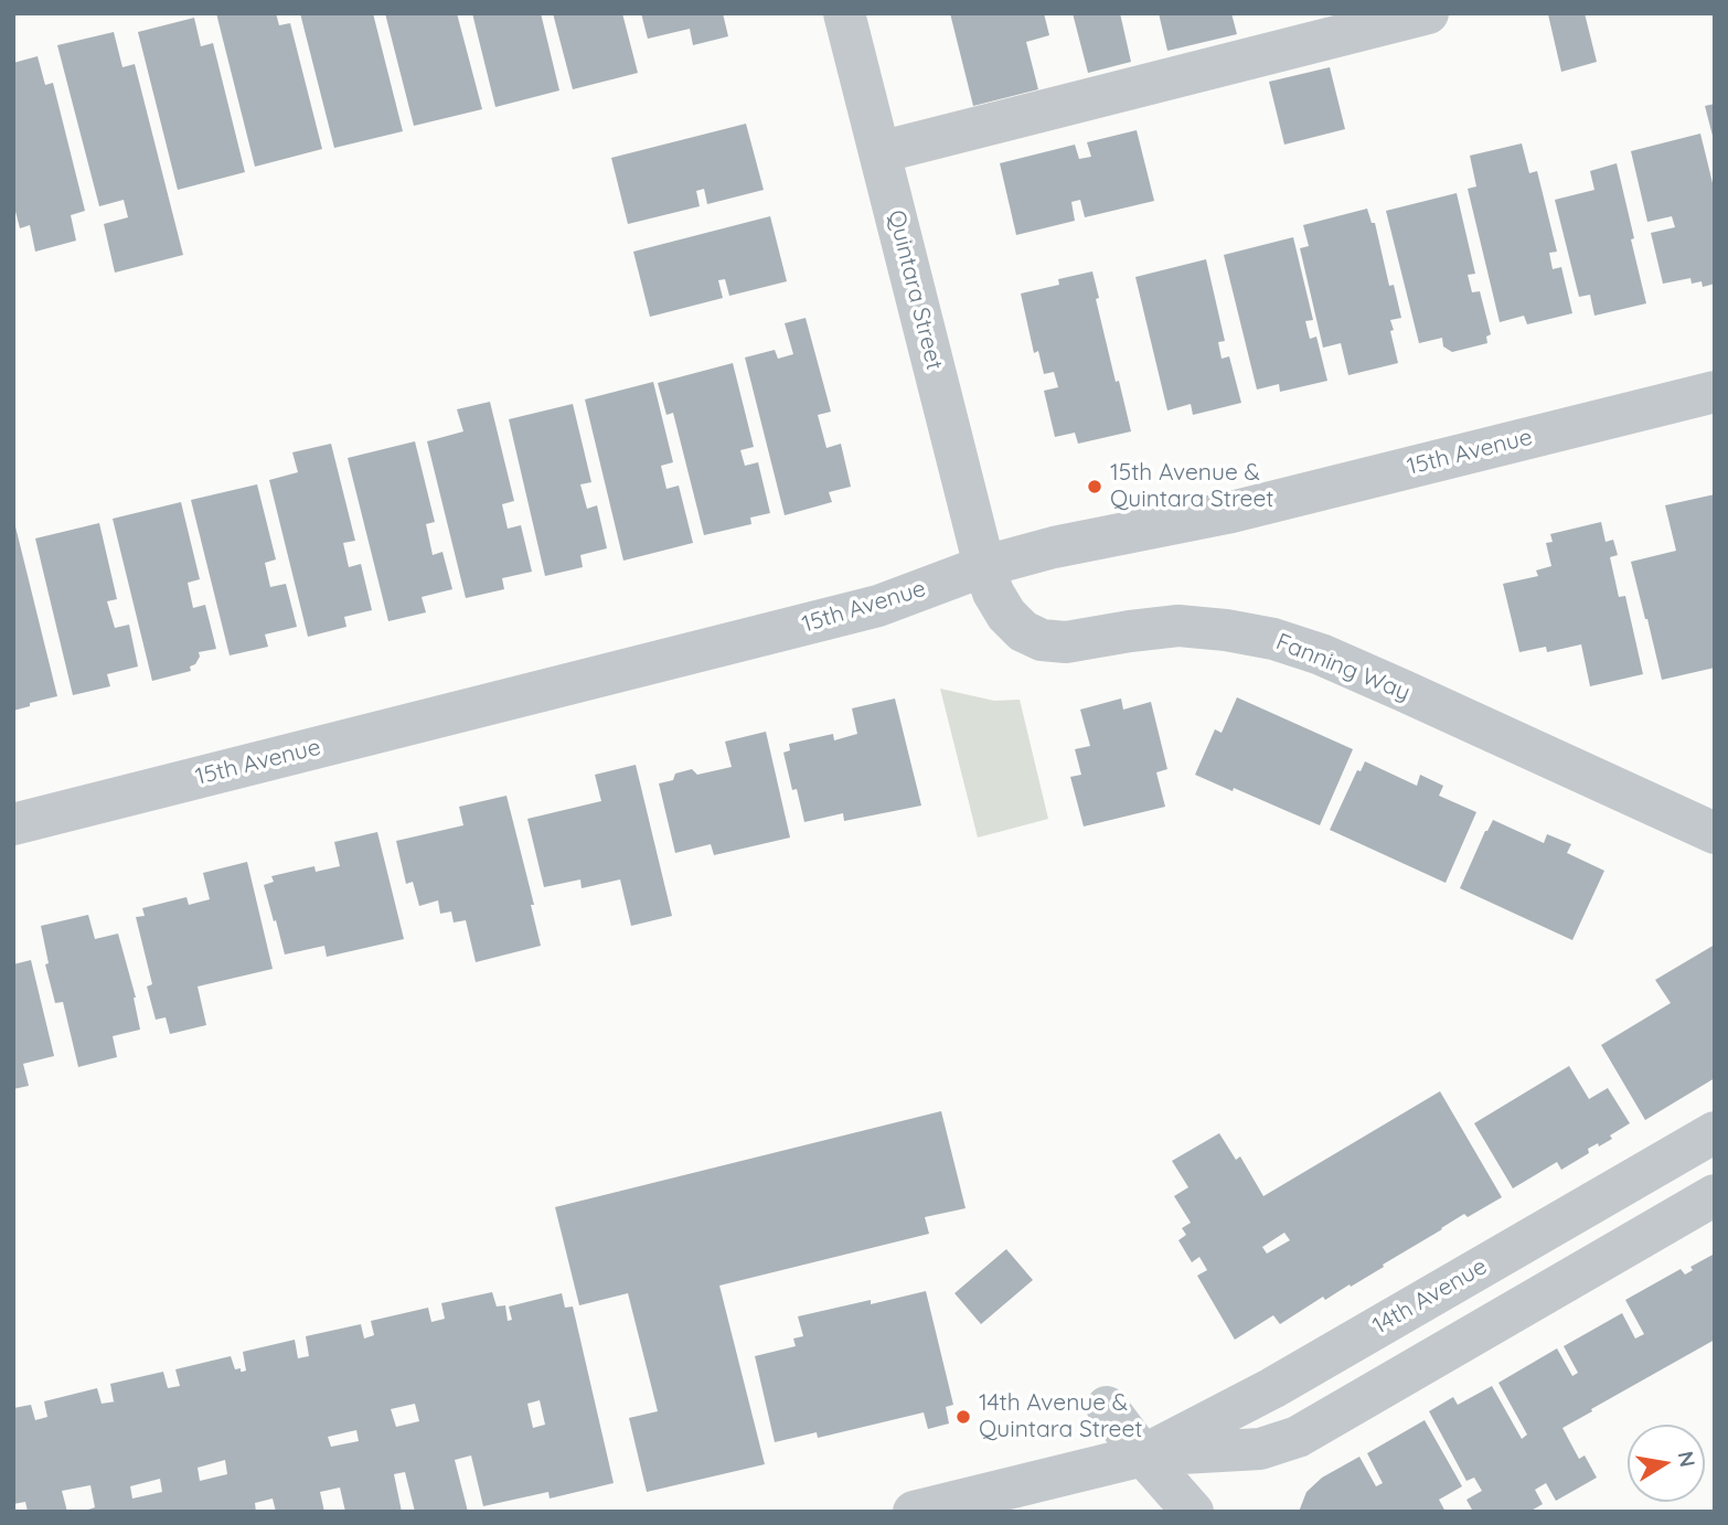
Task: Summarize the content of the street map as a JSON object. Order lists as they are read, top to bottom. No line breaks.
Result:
{"streets":{"street":["Quintara Street","15th Avenue","Fanning Way","14th Avenue"]},"crossings":[["Quintara Street","15th Avenue"],["Quintara Street","Fanning Way"],["15th Avenue","Fanning Way"]],"places":["15th Avenue & Quintara Street","14th Avenue & Quintara Street"],"north":"right"}
